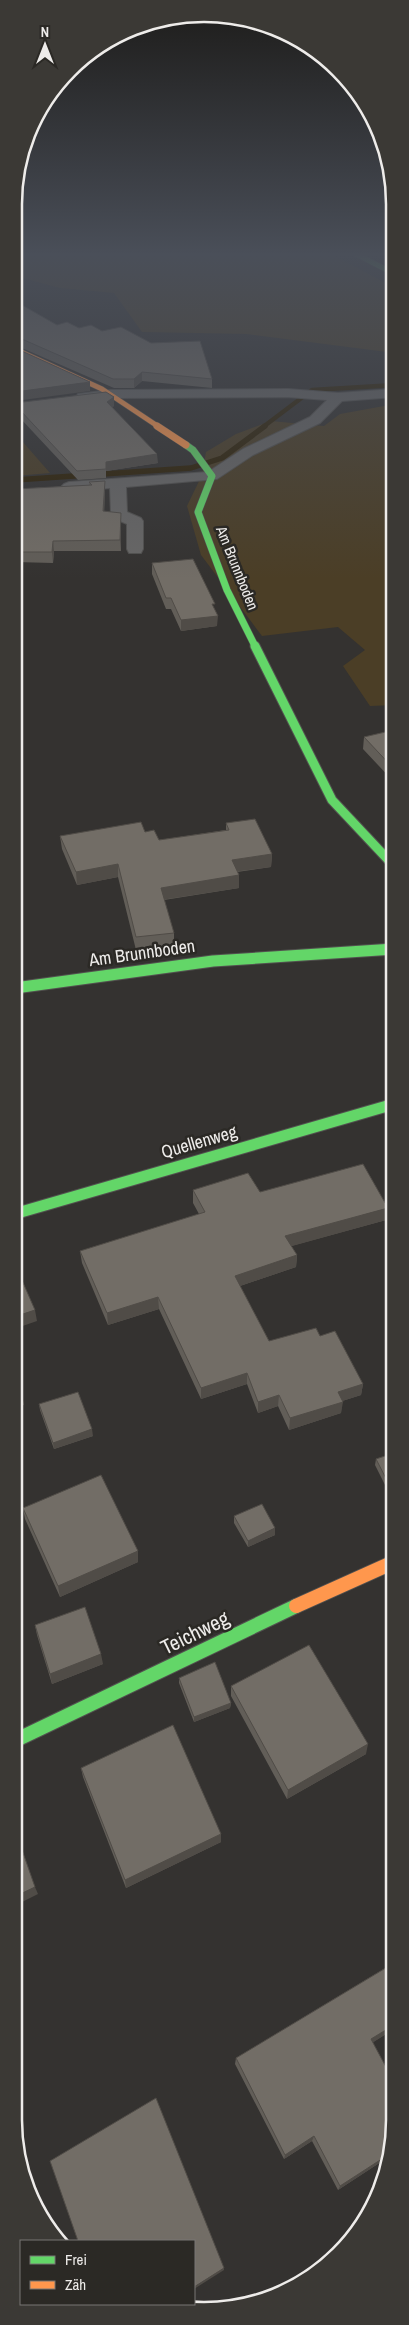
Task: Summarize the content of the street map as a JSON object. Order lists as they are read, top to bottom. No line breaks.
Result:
{"streets":{"main road":["Am Brunnboden","Quellenweg","Teichweg"]},"legend":["Frei","Zäh"],"north":"top"}
